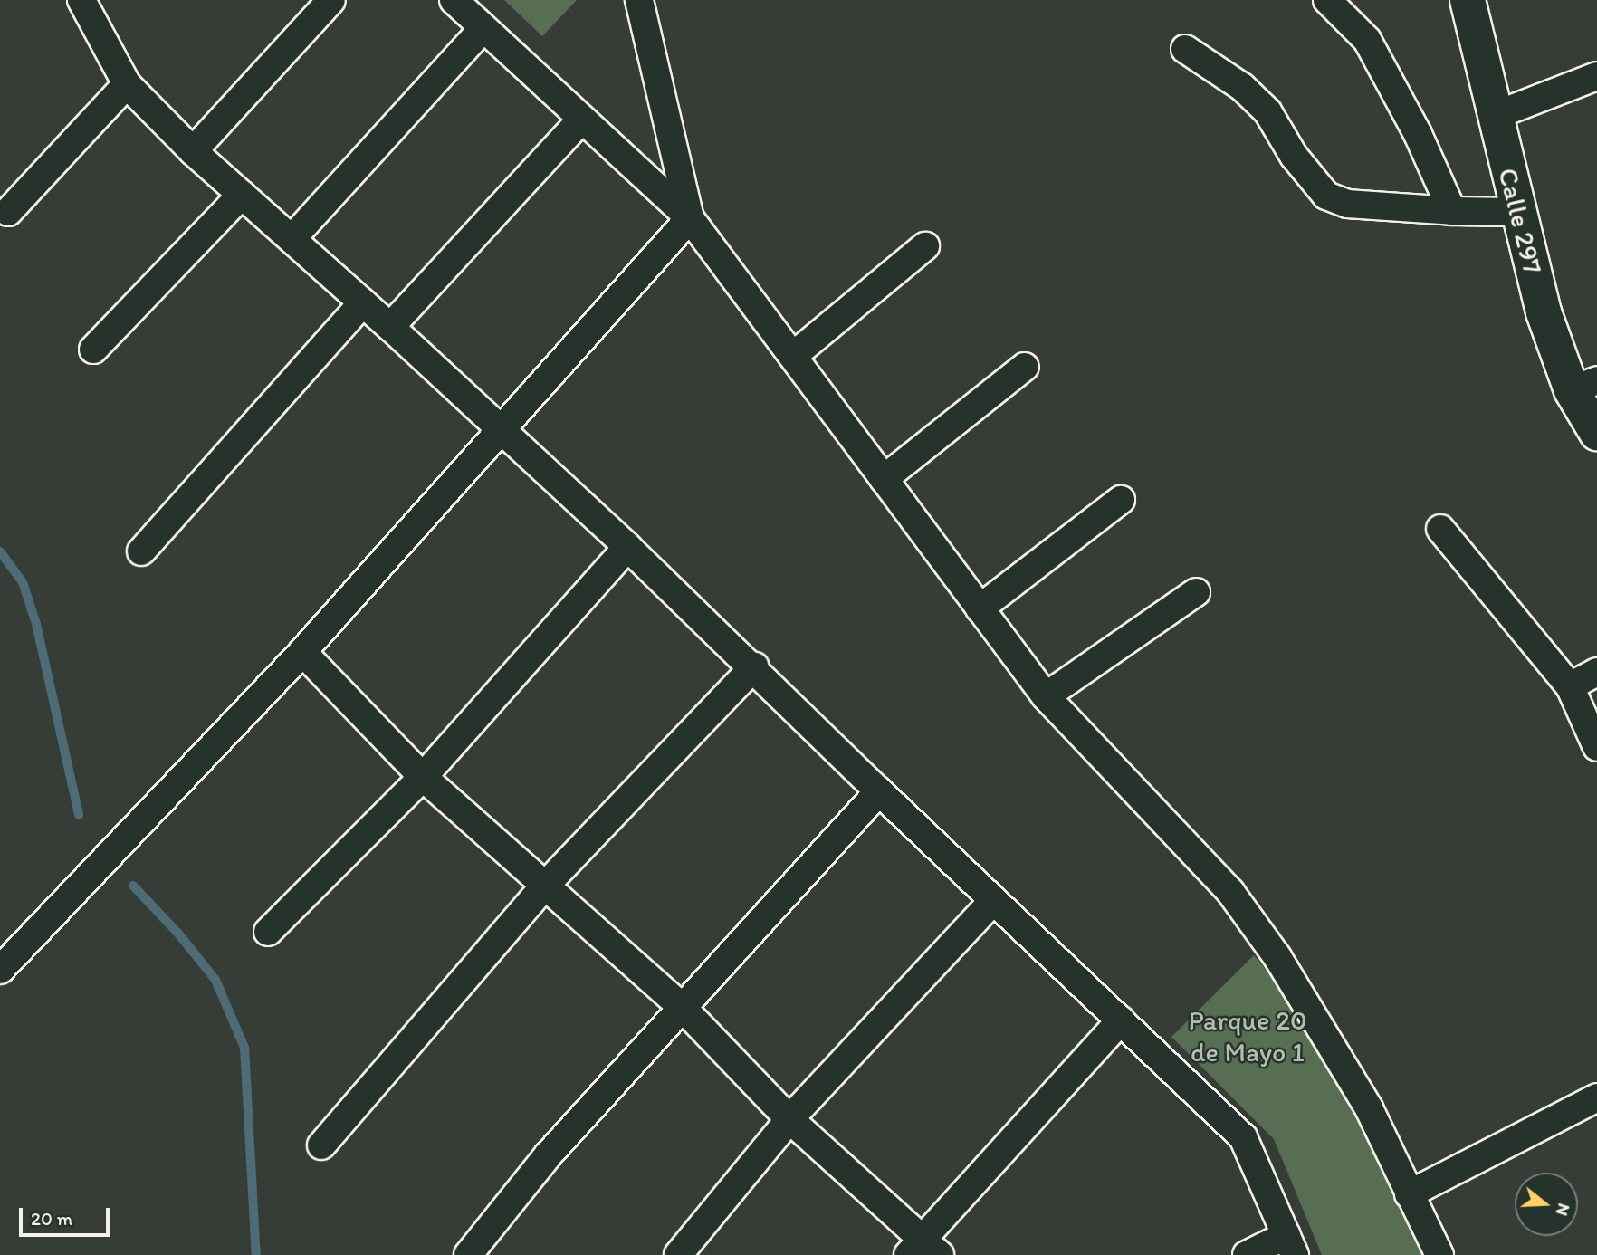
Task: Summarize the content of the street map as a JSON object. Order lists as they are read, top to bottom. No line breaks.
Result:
{"streets":{"street":["Calle 297"]},"parks":["Parque 20 de Mayo 1"],"scale_bar":"20 m","north":"right"}
